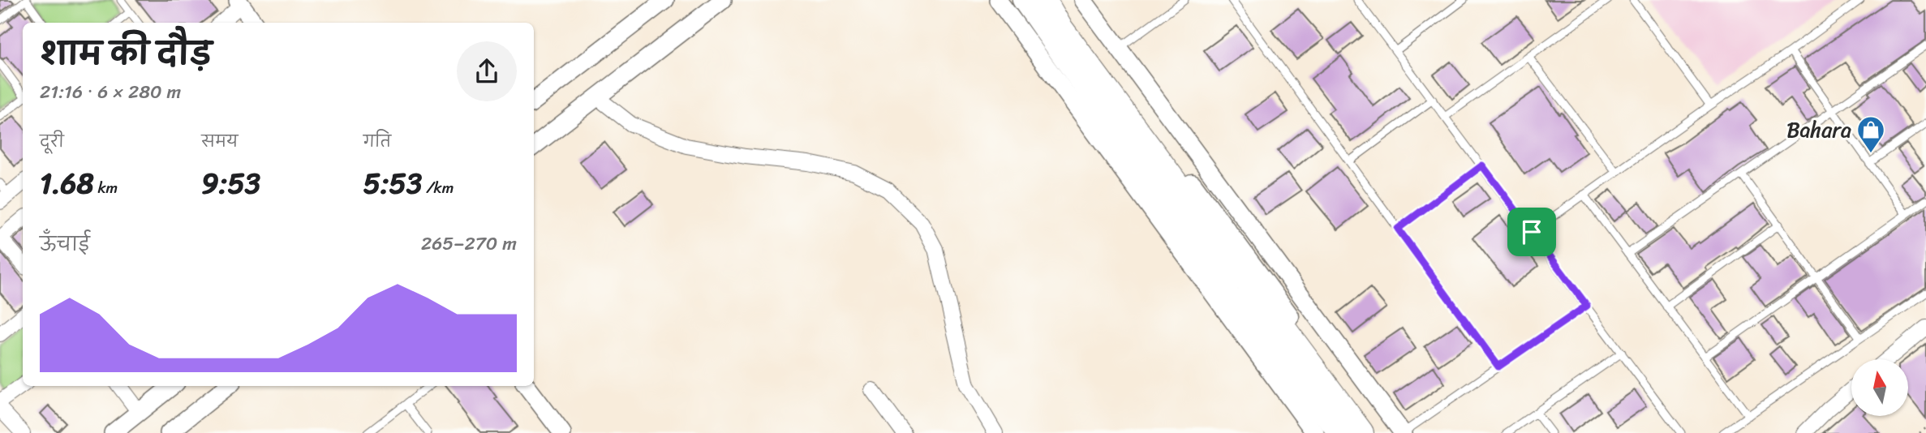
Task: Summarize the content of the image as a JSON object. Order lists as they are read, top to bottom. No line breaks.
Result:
{"places":{"shop":["Bahara"]},"north":"top","page":{"heading":["शाम की दौड़","21:16 · 6 × 280 m"],"stats":[["दूरी","1.68 km"],["समय","9:53"],["गति","5:53 /km"]],"chart":["ऊँचाई","265–270 m"]}}
